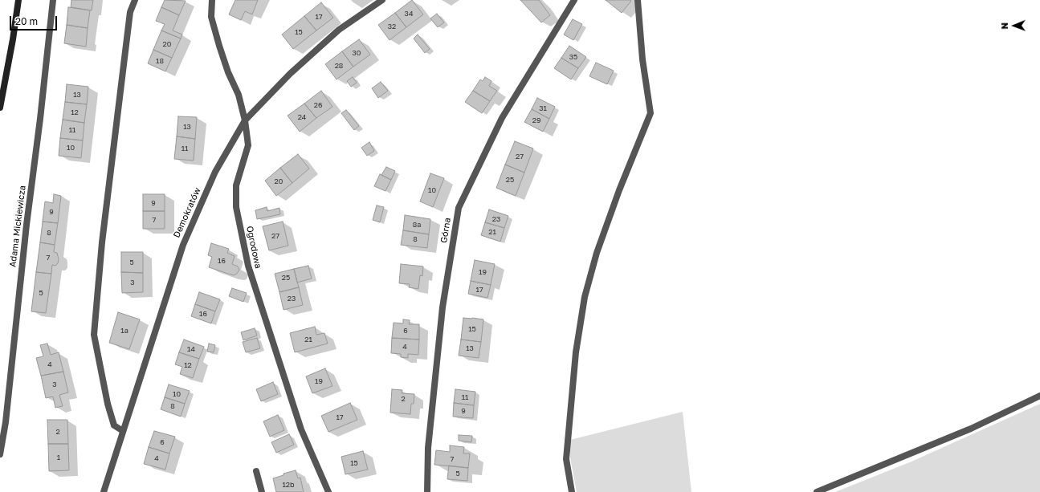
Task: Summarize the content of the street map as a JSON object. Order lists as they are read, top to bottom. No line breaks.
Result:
{"streets":{"street":["Demokratów","Adama Mickiewicza","Górna","Ogrodowa"]},"crossings":[["Demokratów","Ogrodowa"]],"house_numbers":["34","17","32","15","20","30","35","18","28","13","26","31","12","24","29","13","11","10","11","27","25","20","10","9","9","23","7","8a","21","8","27","8","7","16","5","19","25","3","17","5","23","16","15","1a","6","21","4","13","14","4","12","19","3","10","11","2","8","9","17","2","6","1","4","7","15","5","12b"],"scale_bar":"20 m","north":"left"}
